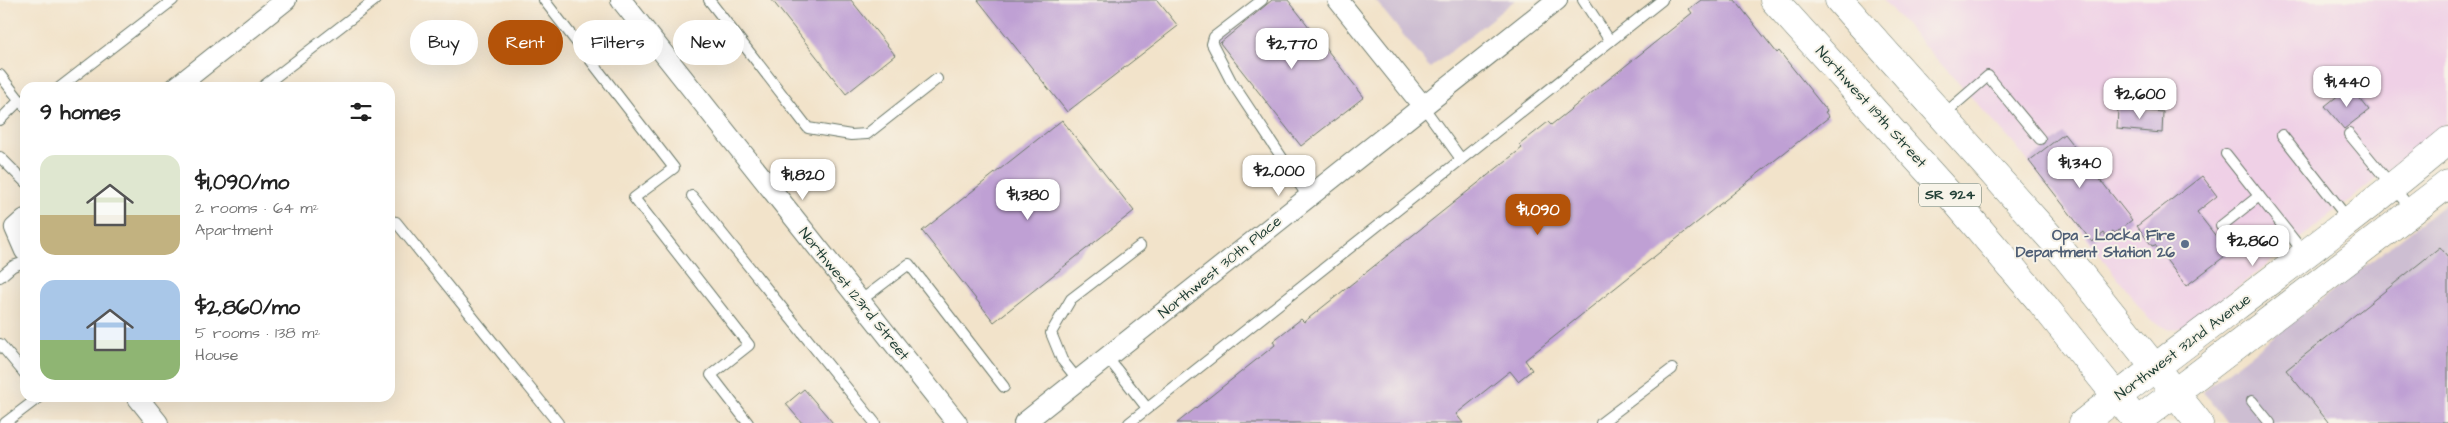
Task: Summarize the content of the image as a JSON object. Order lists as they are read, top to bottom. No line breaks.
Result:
{"streets":{"main road":["Northwest 119th Street","SR 924","Northwest 32nd Avenue"],"street":["Northwest 30th Place","Northwest 123rd Street"]},"crossings":[["Northwest 119th Street","Northwest 32nd Avenue"],["SR 924","Northwest 32nd Avenue"]],"places":["Opa - Locka Fire Department Station 26"],"page":{"chip":["Buy","Rent","Filters","New"],"price":["$2,770","$1,440","$2,600","$1,340","$2,000","$1,820","$1,380","$1,090","$2,860"],"heading":"9 homes","list":[{"name":"$1,090/mo","note":"2 rooms · 64 m² · Apartment"},{"name":"$2,860/mo","note":"5 rooms · 138 m² · House"}]}}
